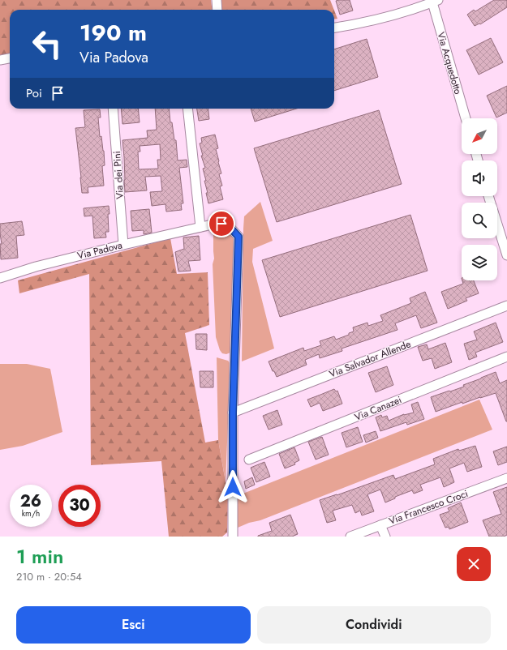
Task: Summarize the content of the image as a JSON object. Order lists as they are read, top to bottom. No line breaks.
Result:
{"streets":{"street":["Via Acquedotto","Via dei Pini","Via Padova","Via Salvador Allende","Via Canazei","Via Francesco Croci"]},"crossings":[["Via dei Pini","Via Padova"],["Via Padova","Via Salvador Allende"]],"north":"bottom left","page":{"turn":["190 m","Via Padova"],"then":"Poi","speed":"26 km/h","limit":"30","heading":["1 min","210 m · 20:54"],"buttons":["Esci","Condividi"]}}
